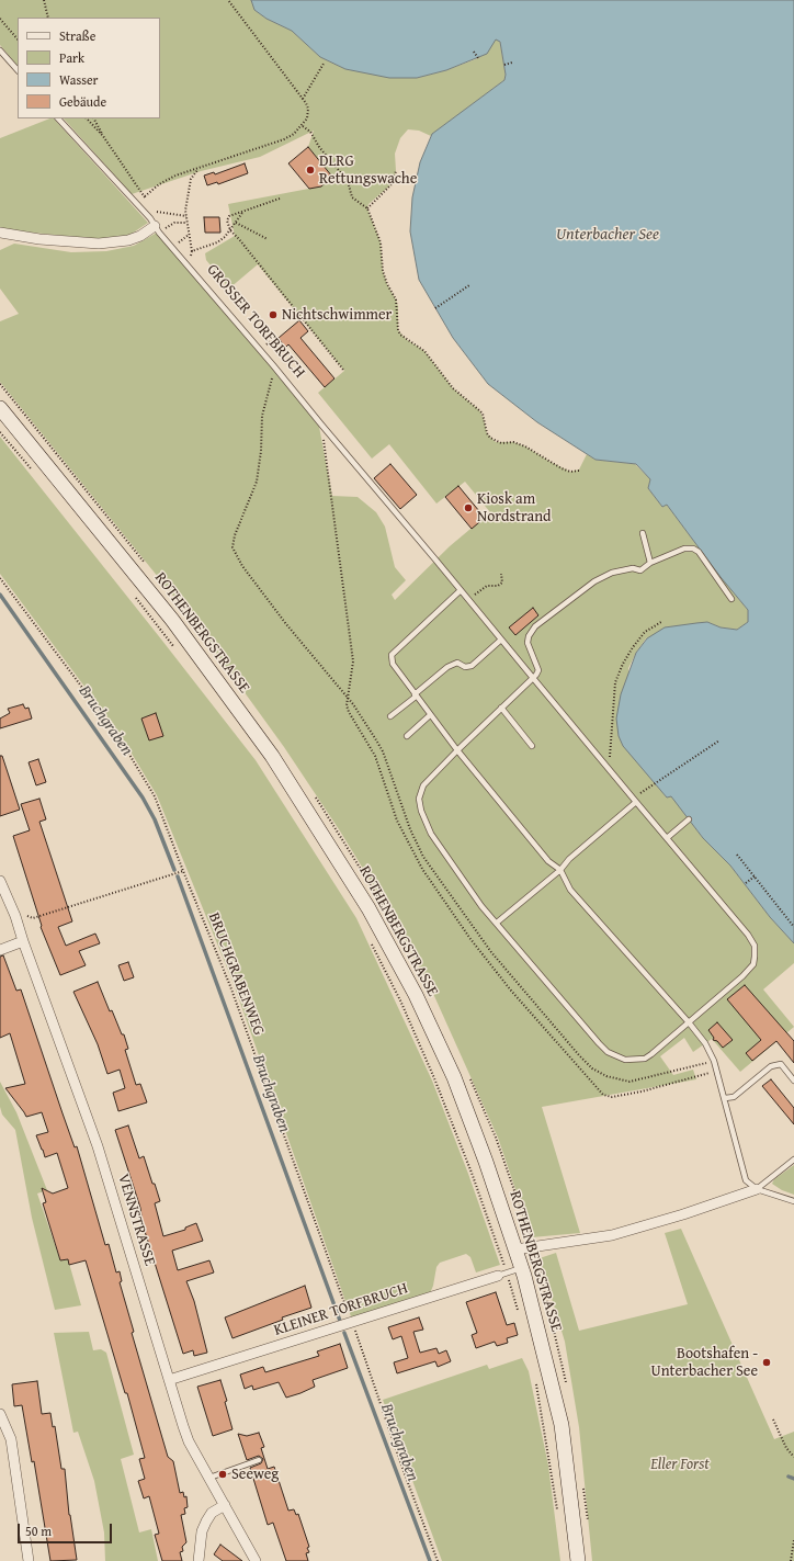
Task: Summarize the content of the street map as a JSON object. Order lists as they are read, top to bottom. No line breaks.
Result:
{"streets":{"main road":["ROTHENBERGSTRASSE"],"street":["VENNSTRASSE","KLEINER TORFBRUCH"],"lane":["GROSSER TORFBRUCH"],"path":["BRUCHGRABENWEG"]},"crossings":[["ROTHENBERGSTRASSE","KLEINER TORFBRUCH"],["BRUCHGRABENWEG","KLEINER TORFBRUCH"],["VENNSTRASSE","KLEINER TORFBRUCH"]],"water":["Unterbacher See","Bruchgraben"],"parks":["Eller Forst"],"places":["DLRG Rettungswache","Nichtschwimmer","Kiosk am Nordstrand","Bootshafen - Unterbacher See","Seeweg"],"legend":["Straße","Park","Wasser","Gebäude"],"scale_bar":"50 m"}
